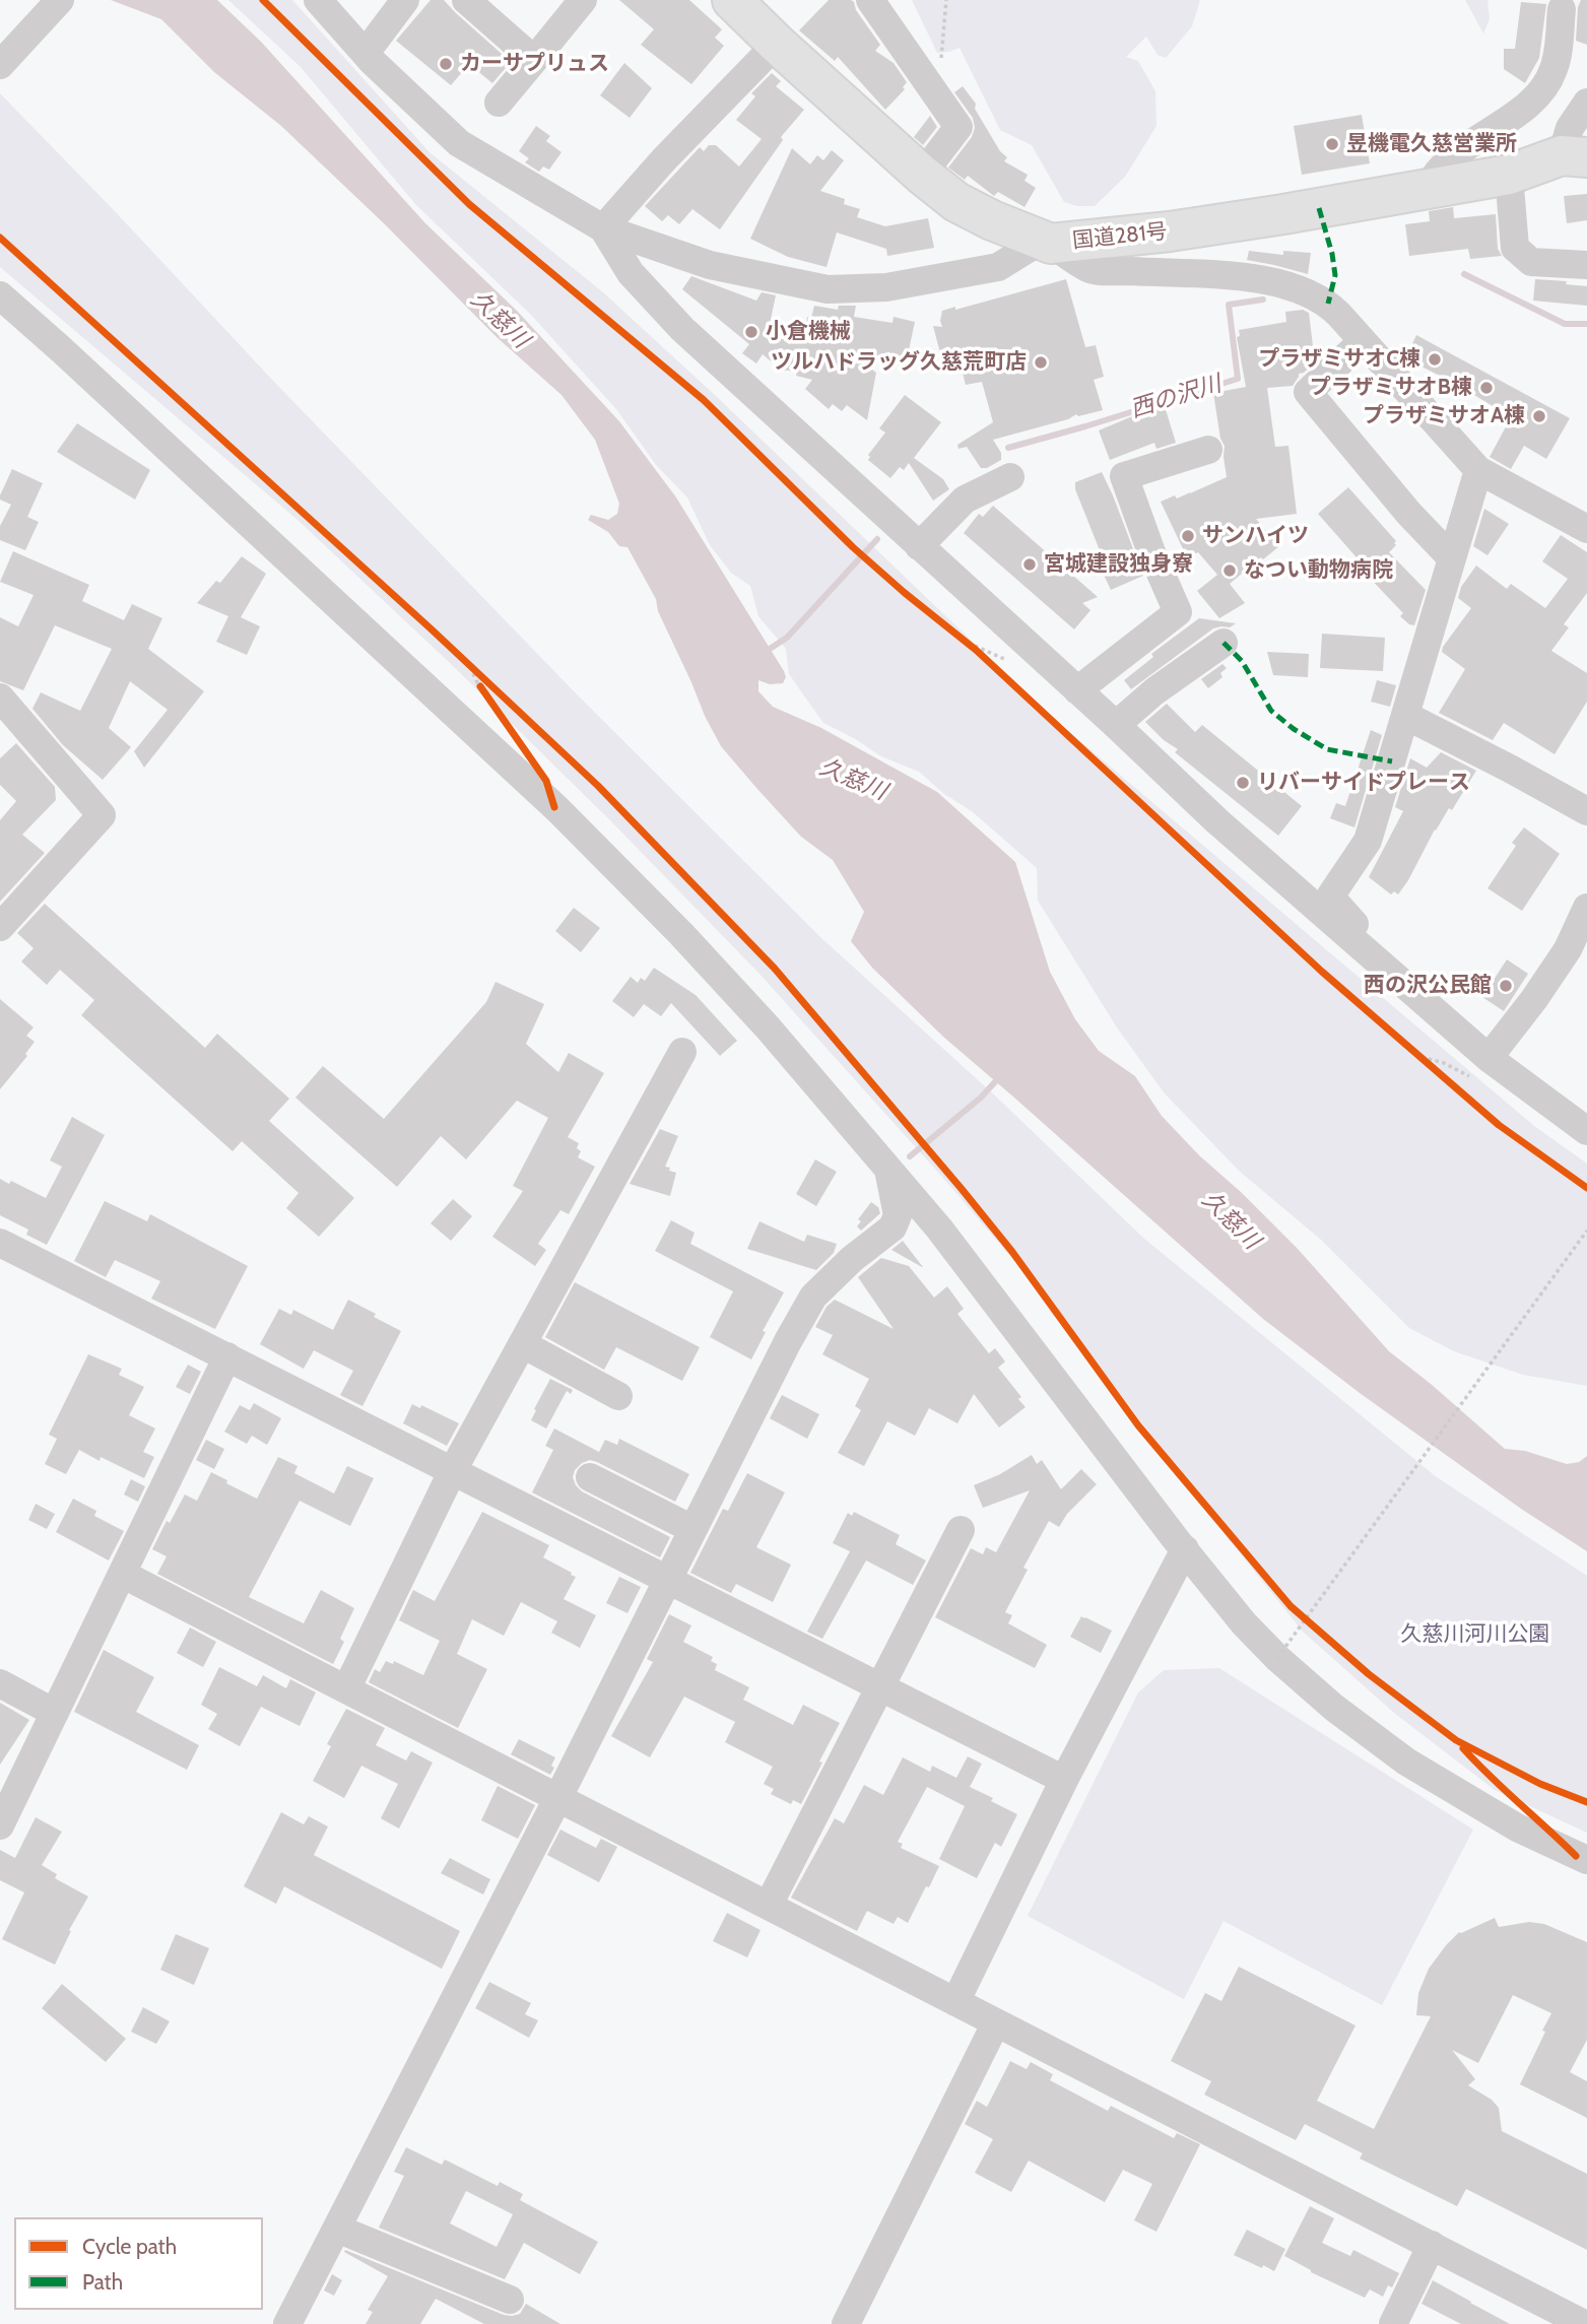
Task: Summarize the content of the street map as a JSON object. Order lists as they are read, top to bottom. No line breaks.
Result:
{"streets":{"highway":["国道281号"]},"water":["久慈川","西の沢川"],"parks":["久慈川河川公園"],"places":["カーサプリュス","昱機電久慈営業所","小倉機械","プラザミサオC棟","ツルハドラッグ久慈荒町店","プラザミサオB棟","プラザミサオA棟","サンハイツ","宮城建設独身寮","なつい動物病院","リバーサイドプレース","西の沢公民館"],"legend":["Cycle path","Path"]}
